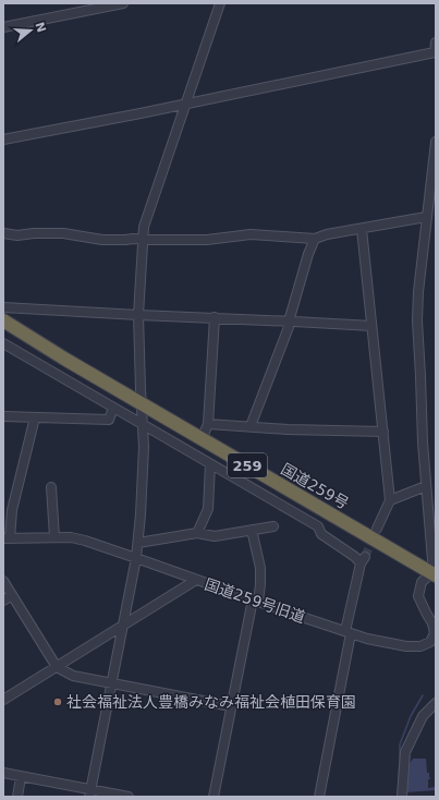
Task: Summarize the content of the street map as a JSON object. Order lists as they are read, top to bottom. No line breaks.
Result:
{"streets":{"highway":["259","国道259号"],"street":["国道259号旧道"]},"crossings":[["国道259号","国道259号旧道"]],"places":["社会福祉法人豊橋みなみ福祉会植田保育園"],"north":"right"}
